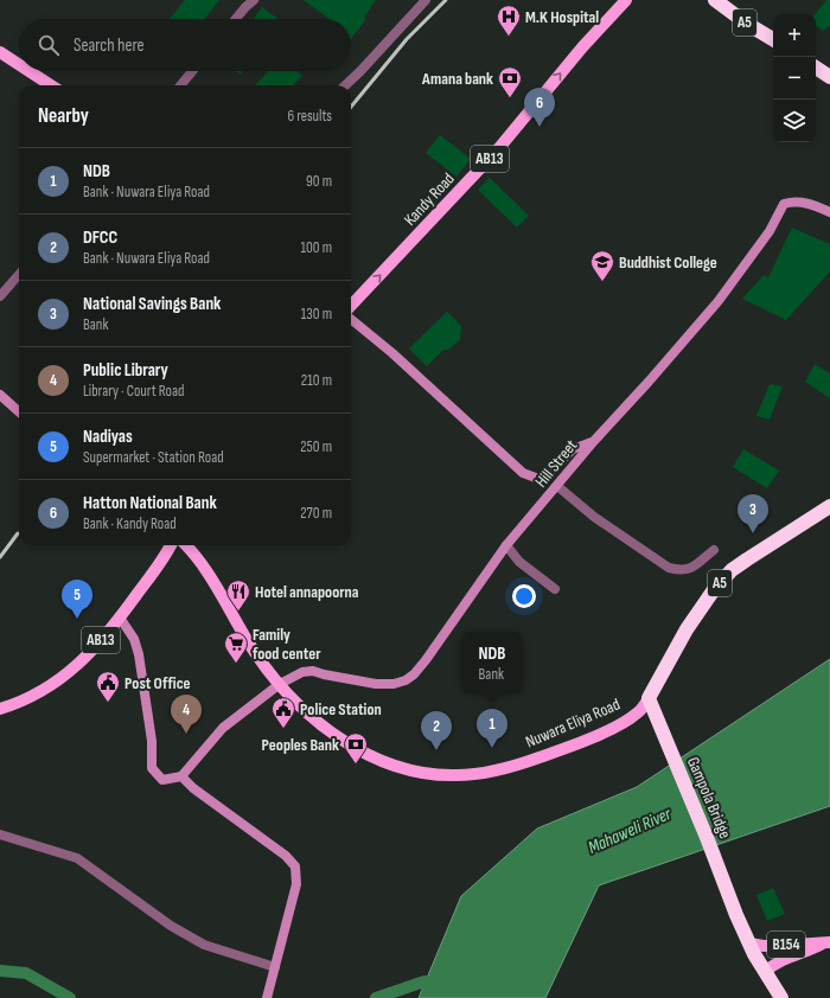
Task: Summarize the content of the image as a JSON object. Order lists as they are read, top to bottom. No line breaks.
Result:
{"streets":{"highway":["A5","Gampola Bridge"],"main road":["AB13","Kandy Road","Nuwara Eliya Road","B154"],"street":["Hill Street"]},"crossings":[["A5","Nuwara Eliya Road"],["A5","Gampola Bridge"],["Hill Street","Nuwara Eliya Road"],["Nuwara Eliya Road","Gampola Bridge"],["Gampola Bridge","B154"]],"one_way":["Kandy Road"],"water":["Mahaweli River"],"places":{"hospital":["M.K Hospital"],"bank":["Amana bank","Peoples Bank"],"school or university":["Buddhist College"],"restaurant":["Hotel annapoorna"],"supermarket":["Family food center"],"public building":["Post Office","Police Station"]},"page":{"map_buttons":["+","−"],"search":"Search here","heading":["Nearby","6 results"],"pins":["6","3","5","4","1","2"],"list":[{"mark":"1","name":"NDB","note":"Bank · Nuwara Eliya Road","value":"90 m"},{"mark":"2","name":"DFCC","note":"Bank · Nuwara Eliya Road","value":"100 m"},{"mark":"3","name":"National Savings Bank","note":"Bank","value":"130 m"},{"mark":"4","name":"Public Library","note":"Library · Court Road","value":"210 m"},{"mark":"5","name":"Nadiyas","note":"Supermarket · Station Road","value":"250 m"},{"mark":"6","name":"Hatton National Bank","note":"Bank · Kandy Road","value":"270 m"}],"popup":["NDB","Bank"]}}
